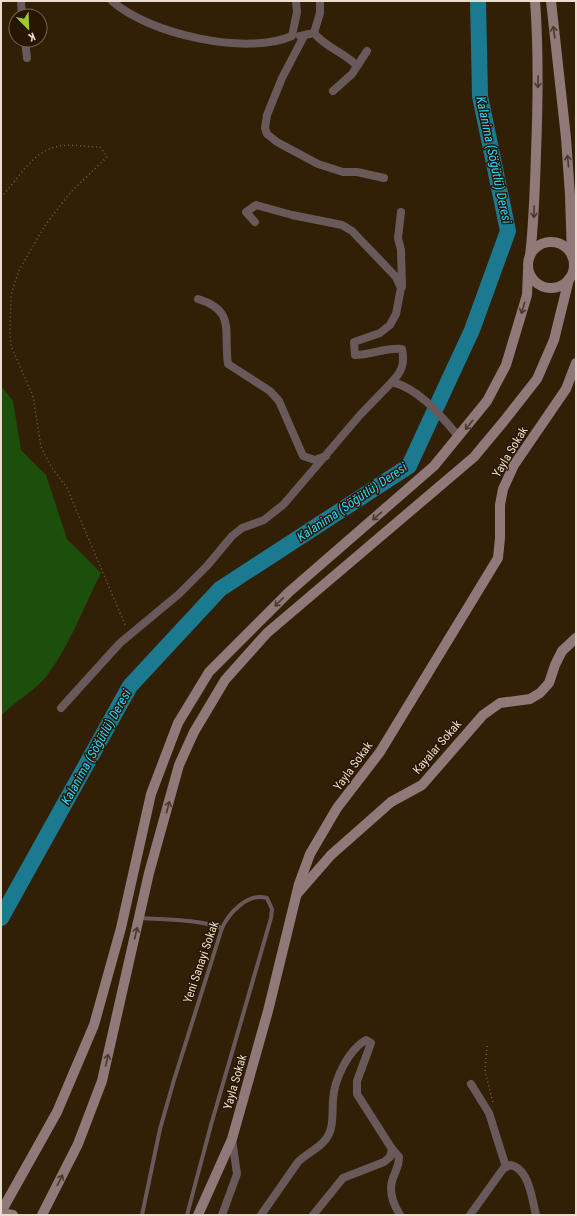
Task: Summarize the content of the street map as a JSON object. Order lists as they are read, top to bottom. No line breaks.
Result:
{"streets":{"main road":["Yayla Sokak","Kayalar Sokak"],"lane":["Yeni Sanayi Sokak"]},"crossings":[["Yayla Sokak","Kayalar Sokak"]],"water":["Kalanima (Söğütlü) Deresi"],"north":"bottom right"}
